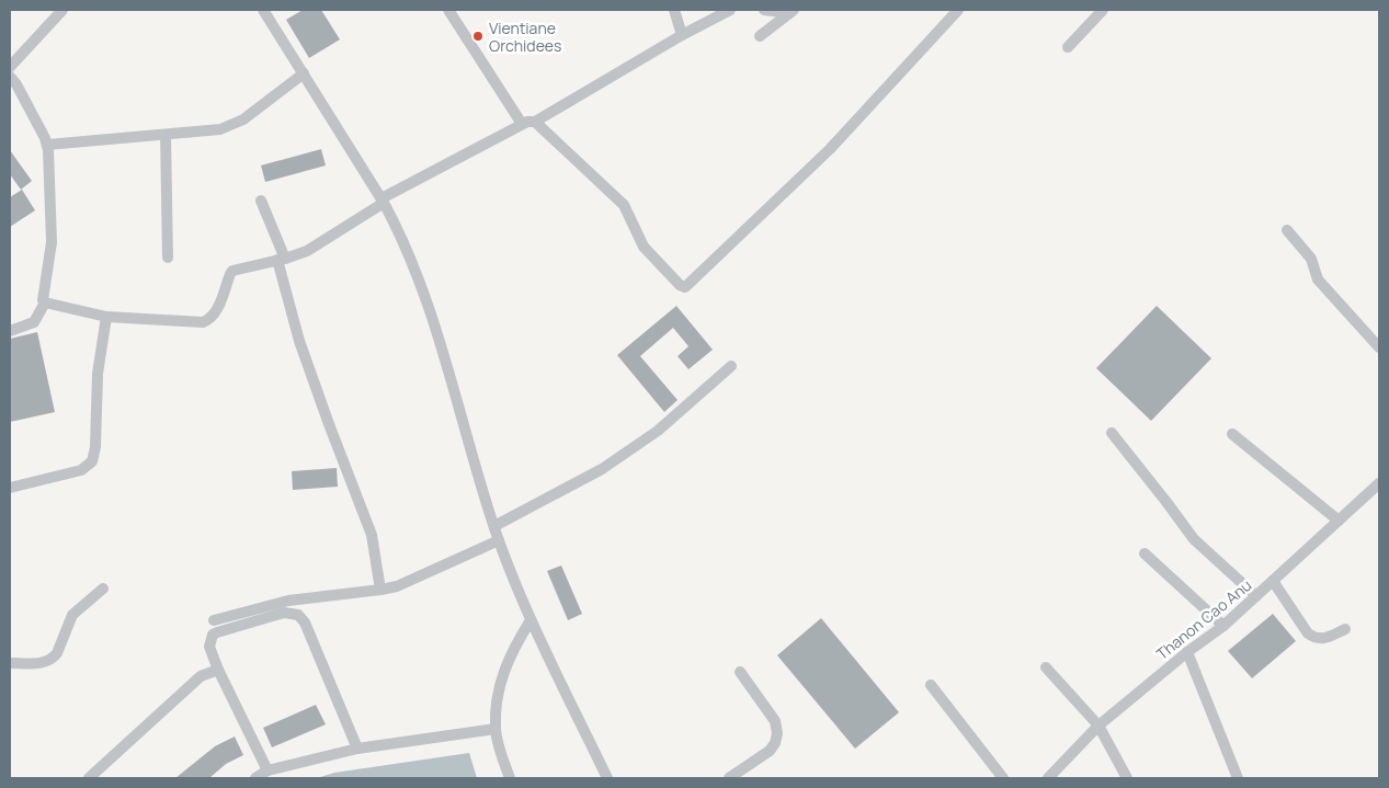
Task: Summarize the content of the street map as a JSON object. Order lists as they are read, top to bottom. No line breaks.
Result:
{"streets":{"street":["Thanon Cao Anu"]},"places":["Vientiane Orchidees"]}
